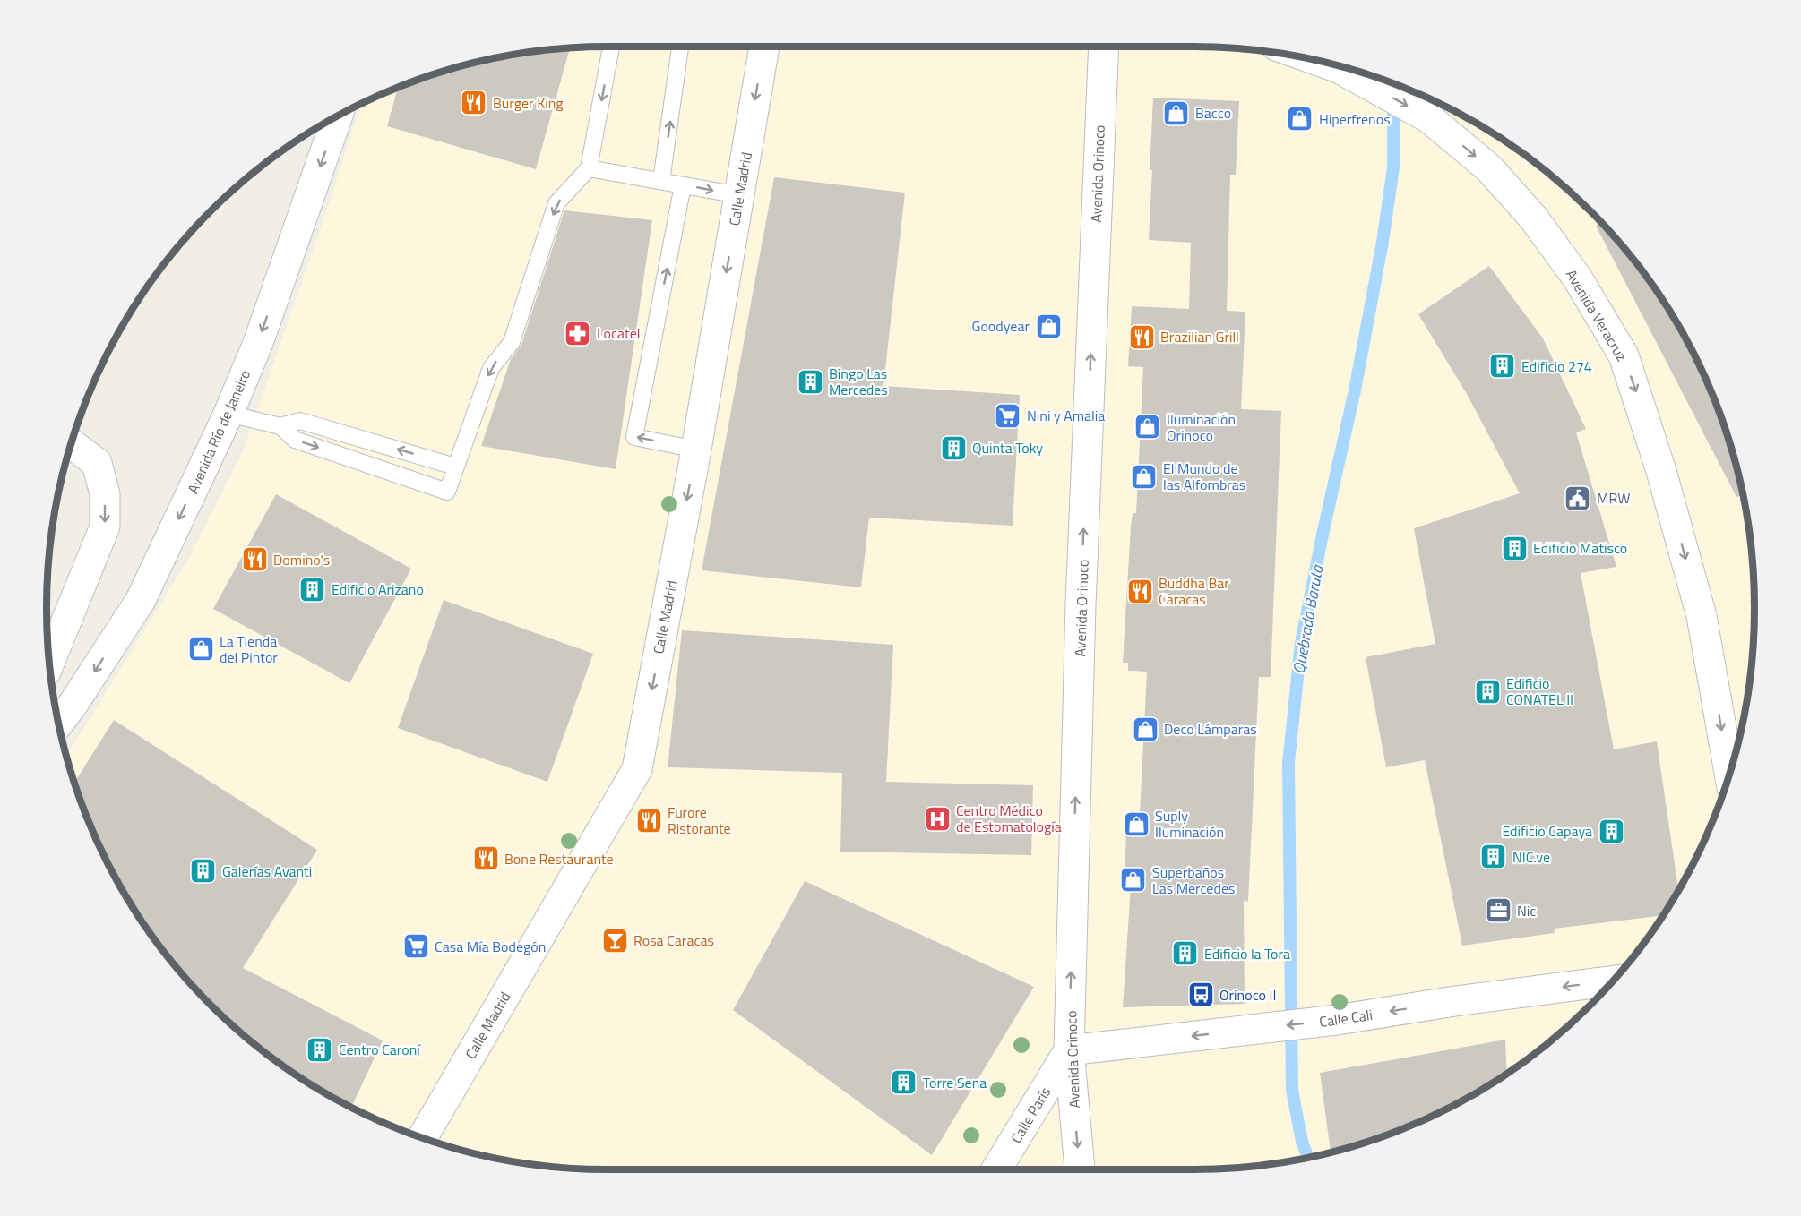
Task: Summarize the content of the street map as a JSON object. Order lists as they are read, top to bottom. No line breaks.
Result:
{"streets":{"street":["Avenida Orinoco","Calle Madrid","Avenida Veracruz","Avenida Río de Janeiro","Calle Cali","Calle París"]},"crossings":[["Avenida Orinoco","Calle Cali"],["Avenida Orinoco","Calle París"],["Calle Cali","Calle París"]],"one_way":["Calle Madrid","Avenida Veracruz","Avenida Río de Janeiro","Calle Cali"],"water":["Quebrada Baruta"],"places":{"restaurant":["Burger King","Brazilian Grill","Domino's","Buddha Bar Caracas","Furore Ristorante","Bone Restaurante"],"shop":["Bacco","Hiperfrenos","Goodyear","Iluminación Orinoco","El Mundo de las Alfombras","La Tienda del Pintor","Deco Lámparas","Suply Iluminación","Superbaños Las Mercedes"],"pharmacy":["Locatel"],"building":["Edificio 274","Bingo Las Mercedes","Quinta Toky","Edificio Matisco","Edificio Arizano","Edificio CONATEL II","Edificio Capaya","NIC.ve","Galerías Avanti","Edificio la Tora","Centro Caroní","Torre Sena"],"supermarket":["Nini y Amalia","Casa Mía Bodegón"],"public building":["MRW"],"hospital":["Centro Médico de Estomatología"],"office":["Nic"],"bar":["Rosa Caracas"],"bus stop":["Orinoco II"]}}
